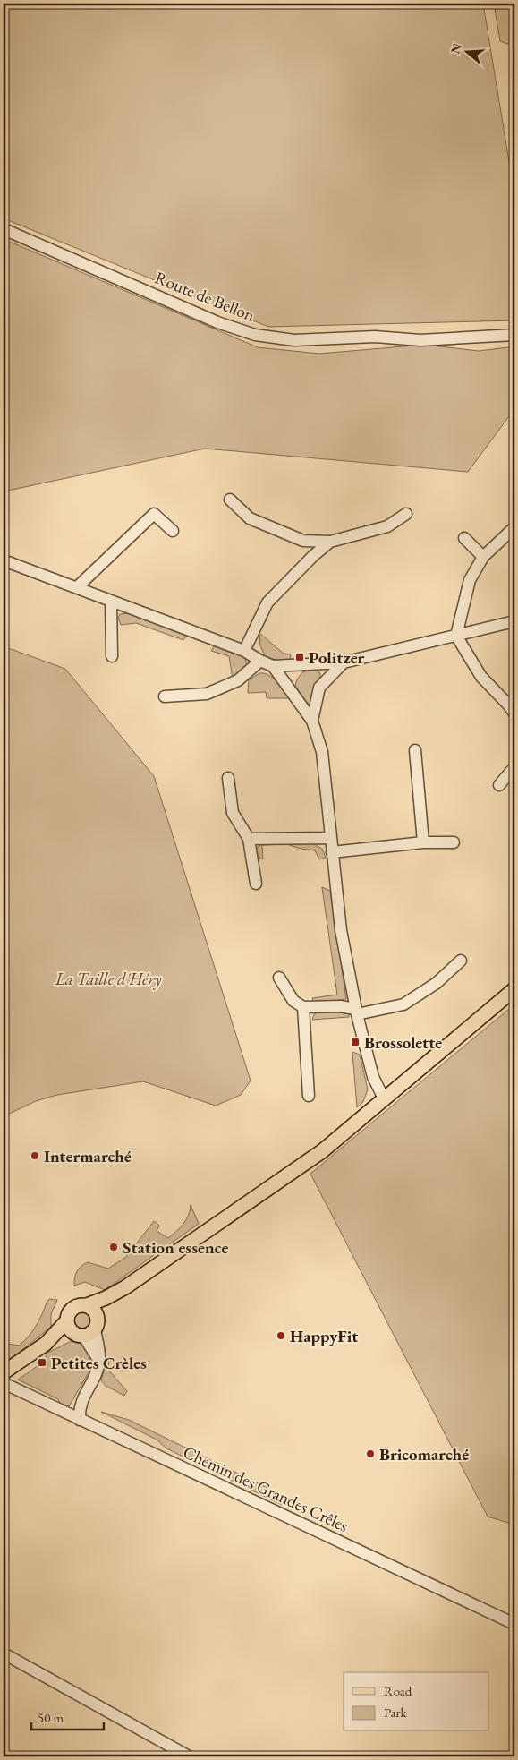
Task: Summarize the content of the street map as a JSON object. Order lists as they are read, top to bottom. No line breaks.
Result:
{"streets":{"street":["Route de Bellon","Chemin des Grandes Crêles"]},"parks":["La Taille d'Héry"],"places":{"transit":["Politzer","Brossolette","Petites Crèles"],"other":["Intermarché","Station essence","HappyFit","Bricomarché"]},"legend":["Road","Park"],"scale_bar":"50 m","north":"left"}
